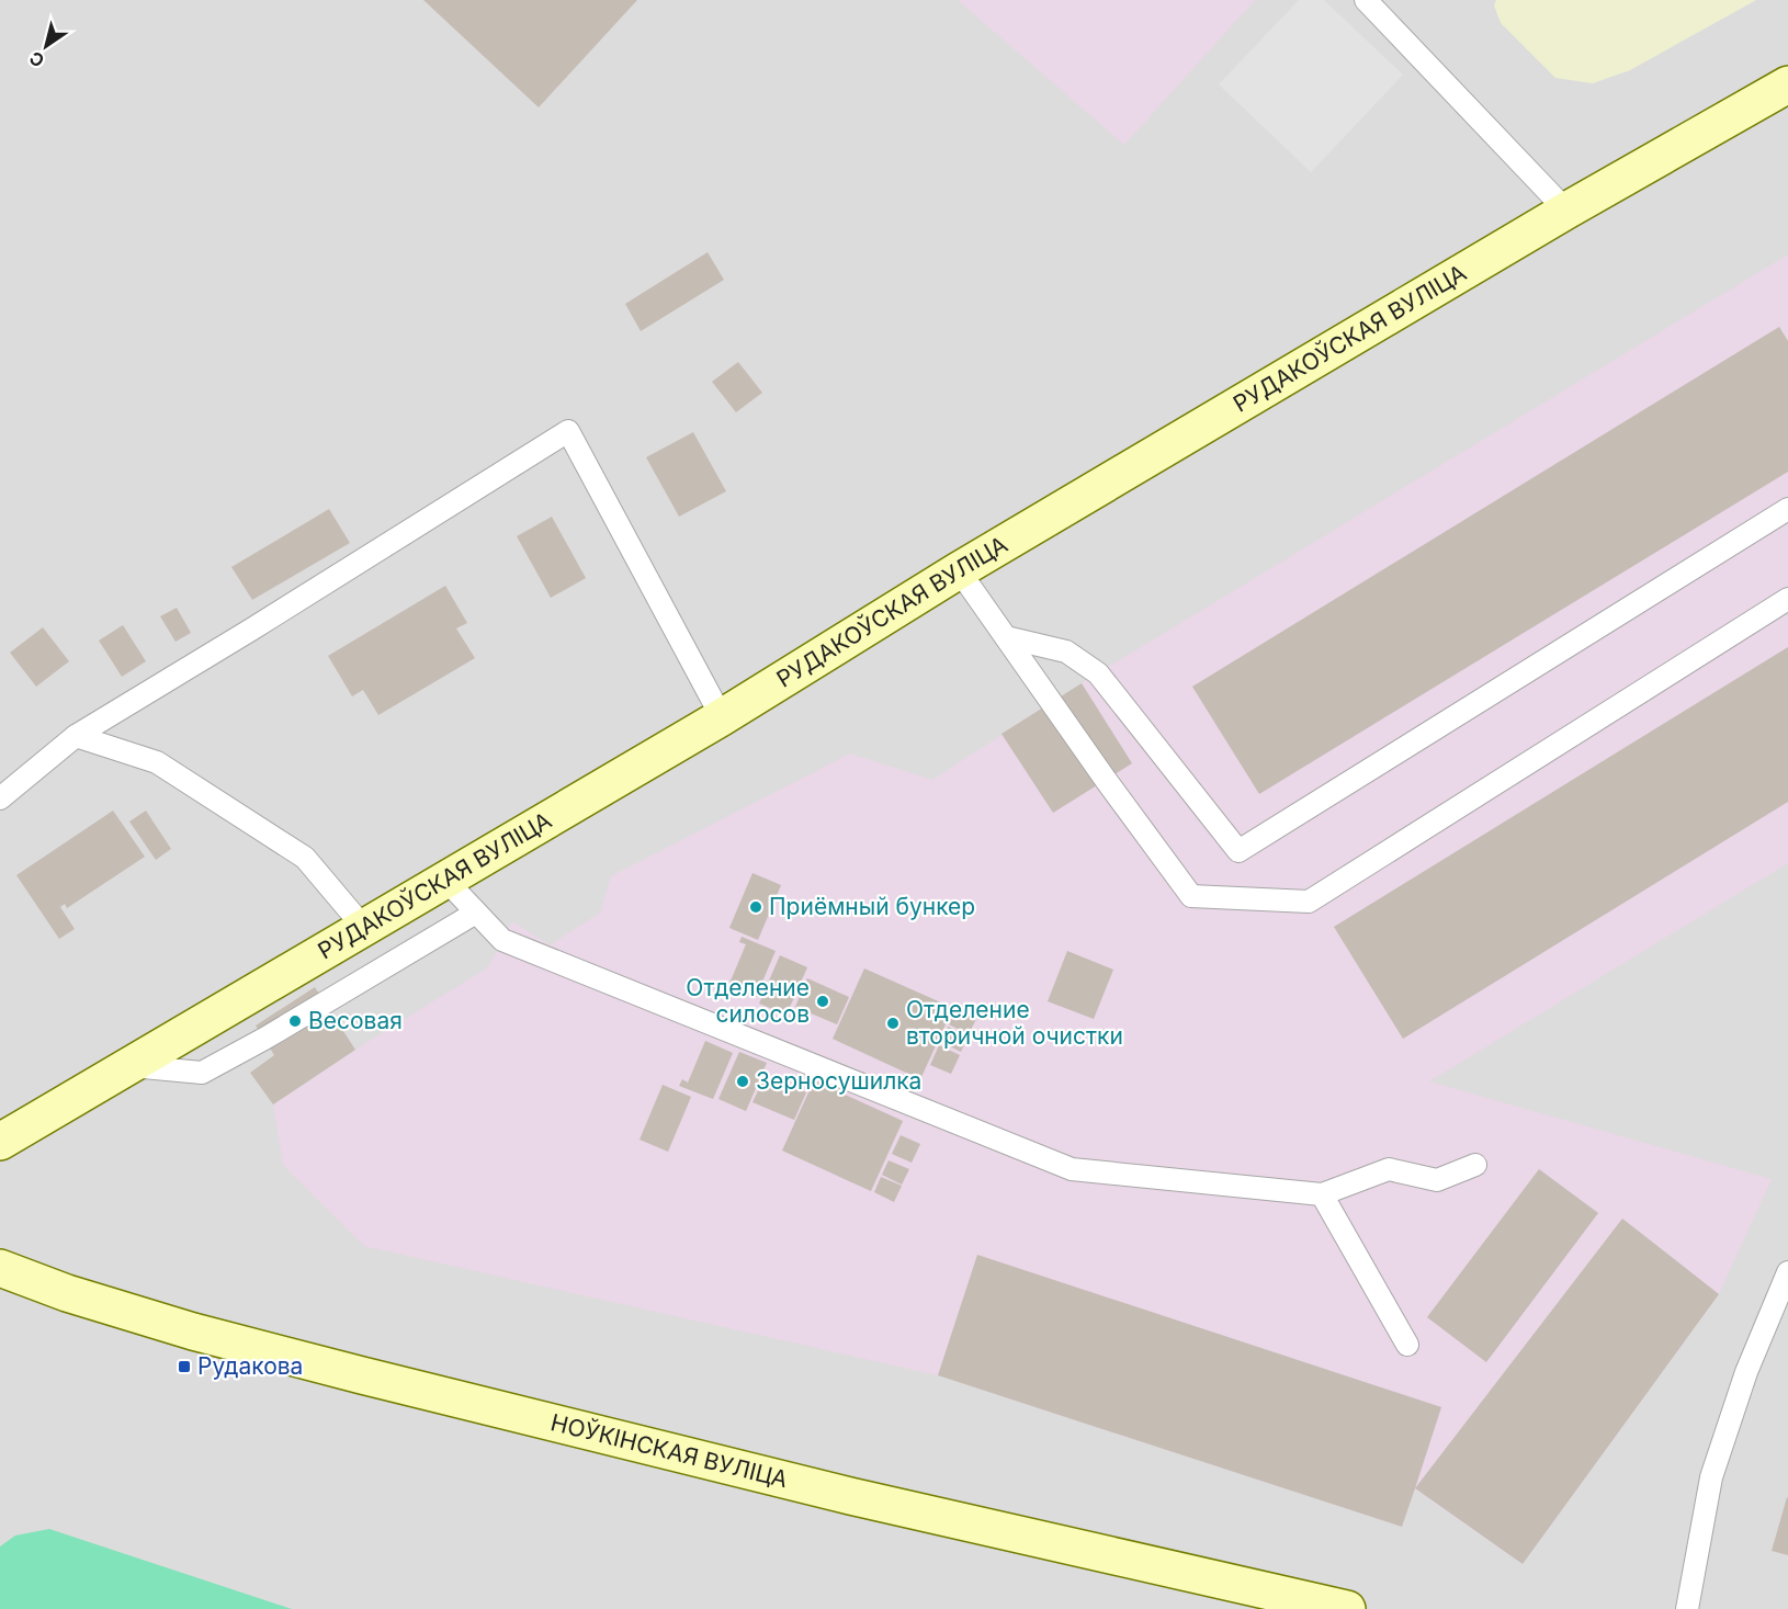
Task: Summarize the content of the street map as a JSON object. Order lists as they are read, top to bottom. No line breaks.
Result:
{"streets":{"street":["РУДАКОЎСКАЯ ВУЛІЦА","НОЎКІНСКАЯ ВУЛІЦА"]},"places":{"other":["Приёмный бункер","Отделение силосов","Весовая","Отделение вторичной очистки","Зерносушилка"],"transit":["Рудакова"]},"north":"bottom left"}
